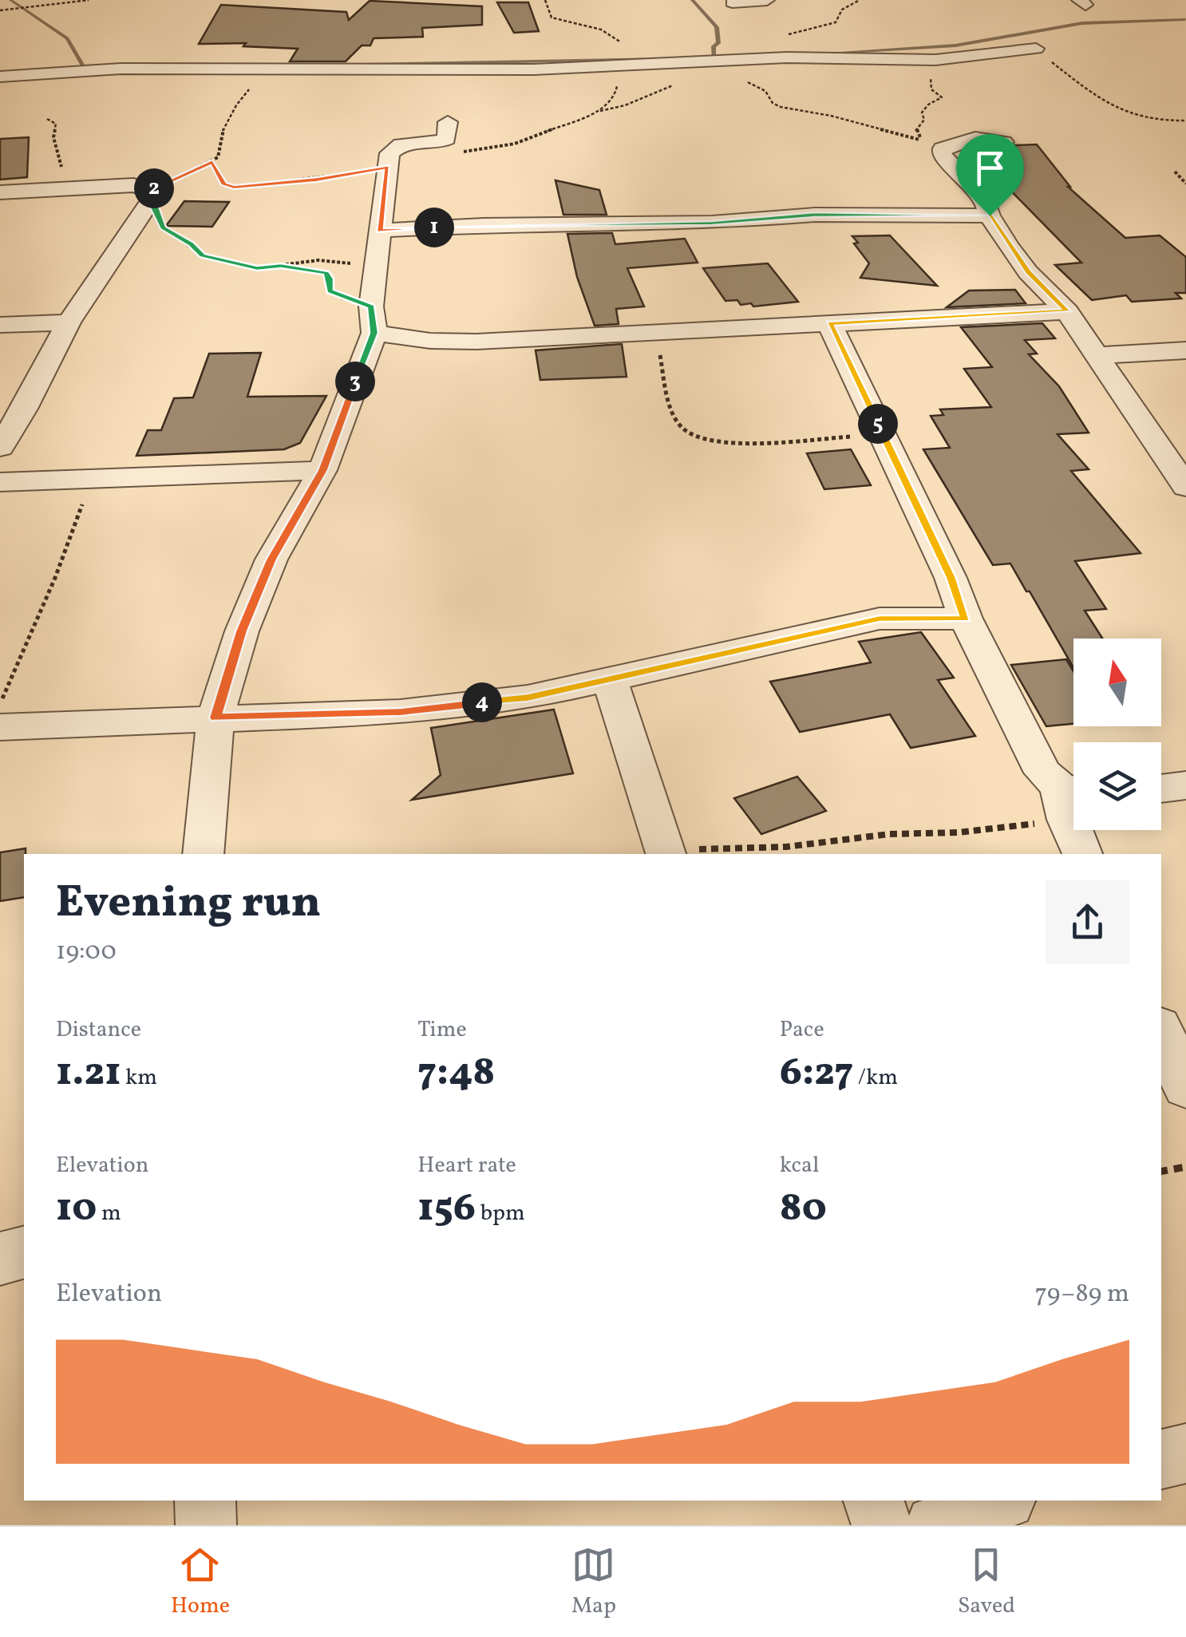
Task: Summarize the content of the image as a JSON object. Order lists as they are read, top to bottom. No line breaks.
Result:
{"north":"top","page":{"pins":["2","1","3","5","4"],"heading":["Evening run","19:00"],"stats":[["Distance","1.21 km"],["Time","7:48"],["Pace","6:27 /km"],["Elevation","10 m"],["Heart rate","156 bpm"],["kcal","80"]],"chart":["Elevation","79–89 m"],"tabs":["Home","Map","Saved"]}}
